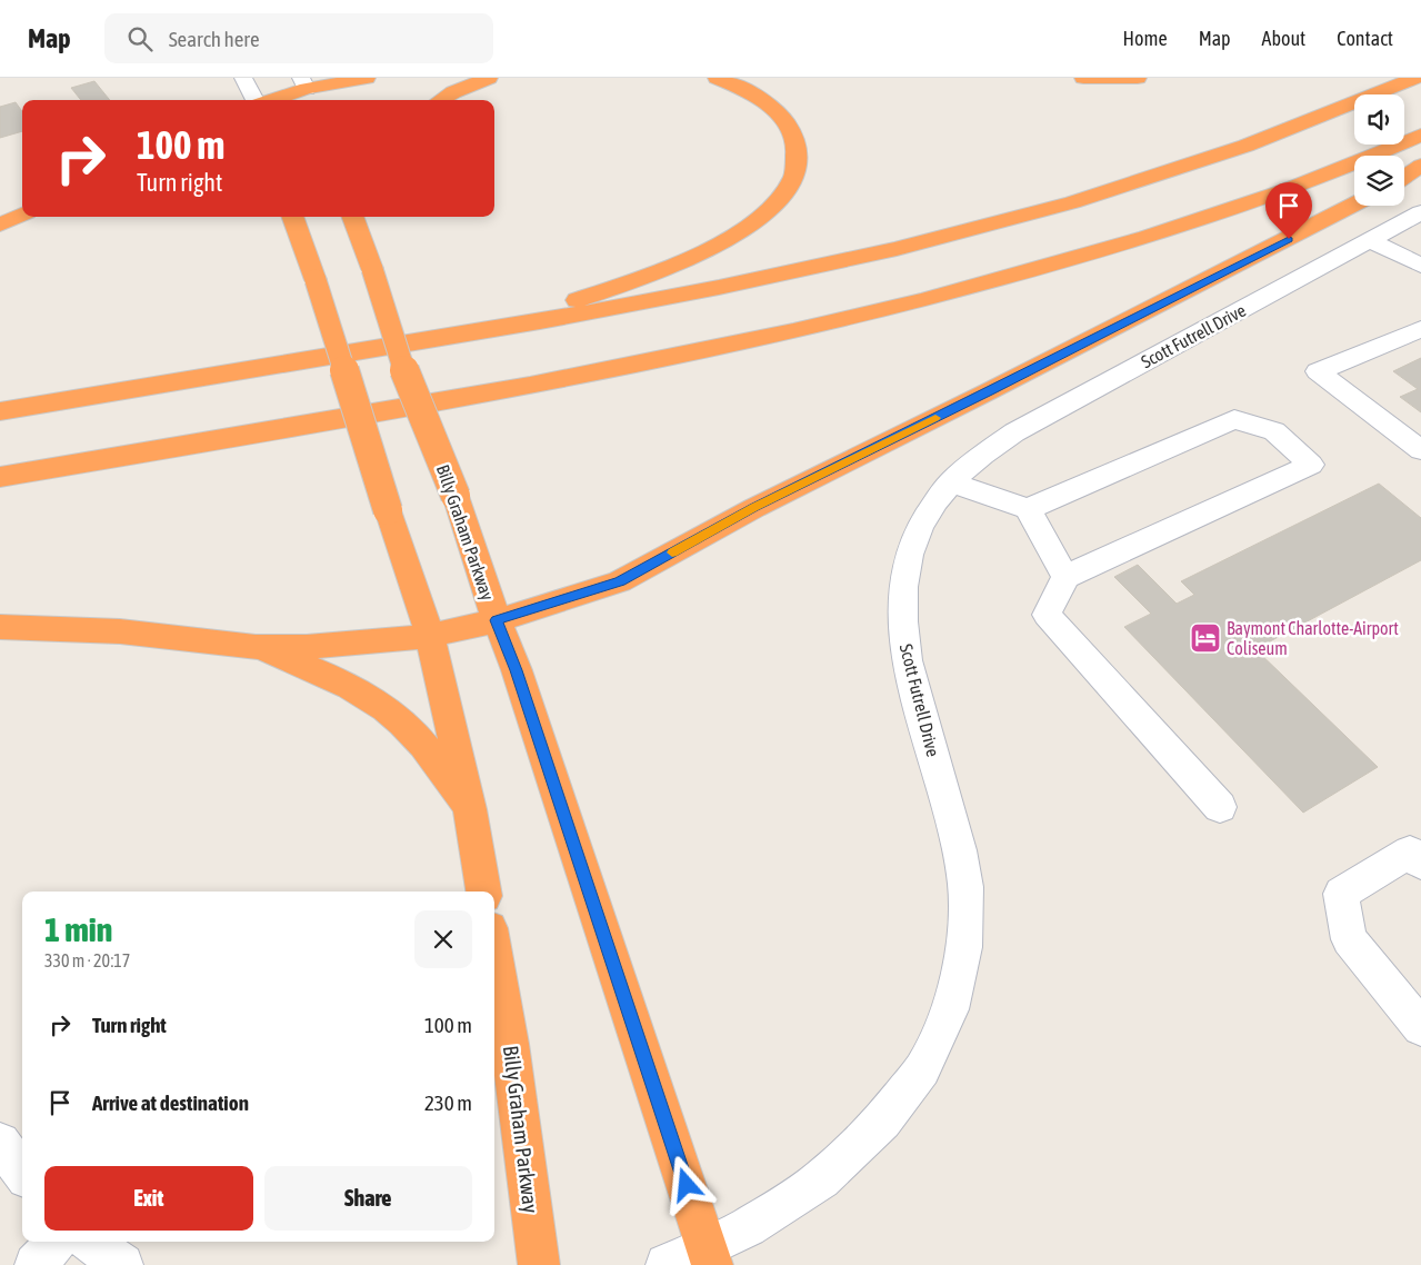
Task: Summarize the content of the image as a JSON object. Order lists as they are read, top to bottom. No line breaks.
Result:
{"streets":{"highway":["Billy Graham Parkway"],"street":["Scott Futrell Drive"]},"crossings":[["Scott Futrell Drive","Billy Graham Parkway"]],"places":{"hotel":["Baymont Charlotte-Airport Coliseum"]},"page":{"header":"Map","search":"Search here","nav":["Home","Map","About","Contact"],"turn":["100 m","Turn right"],"heading":["1 min","330 m · 20:17"],"list":[{"name":"Turn right","value":"100 m"},{"name":"Arrive at destination","value":"230 m"}],"buttons":["Exit","Share"]}}
